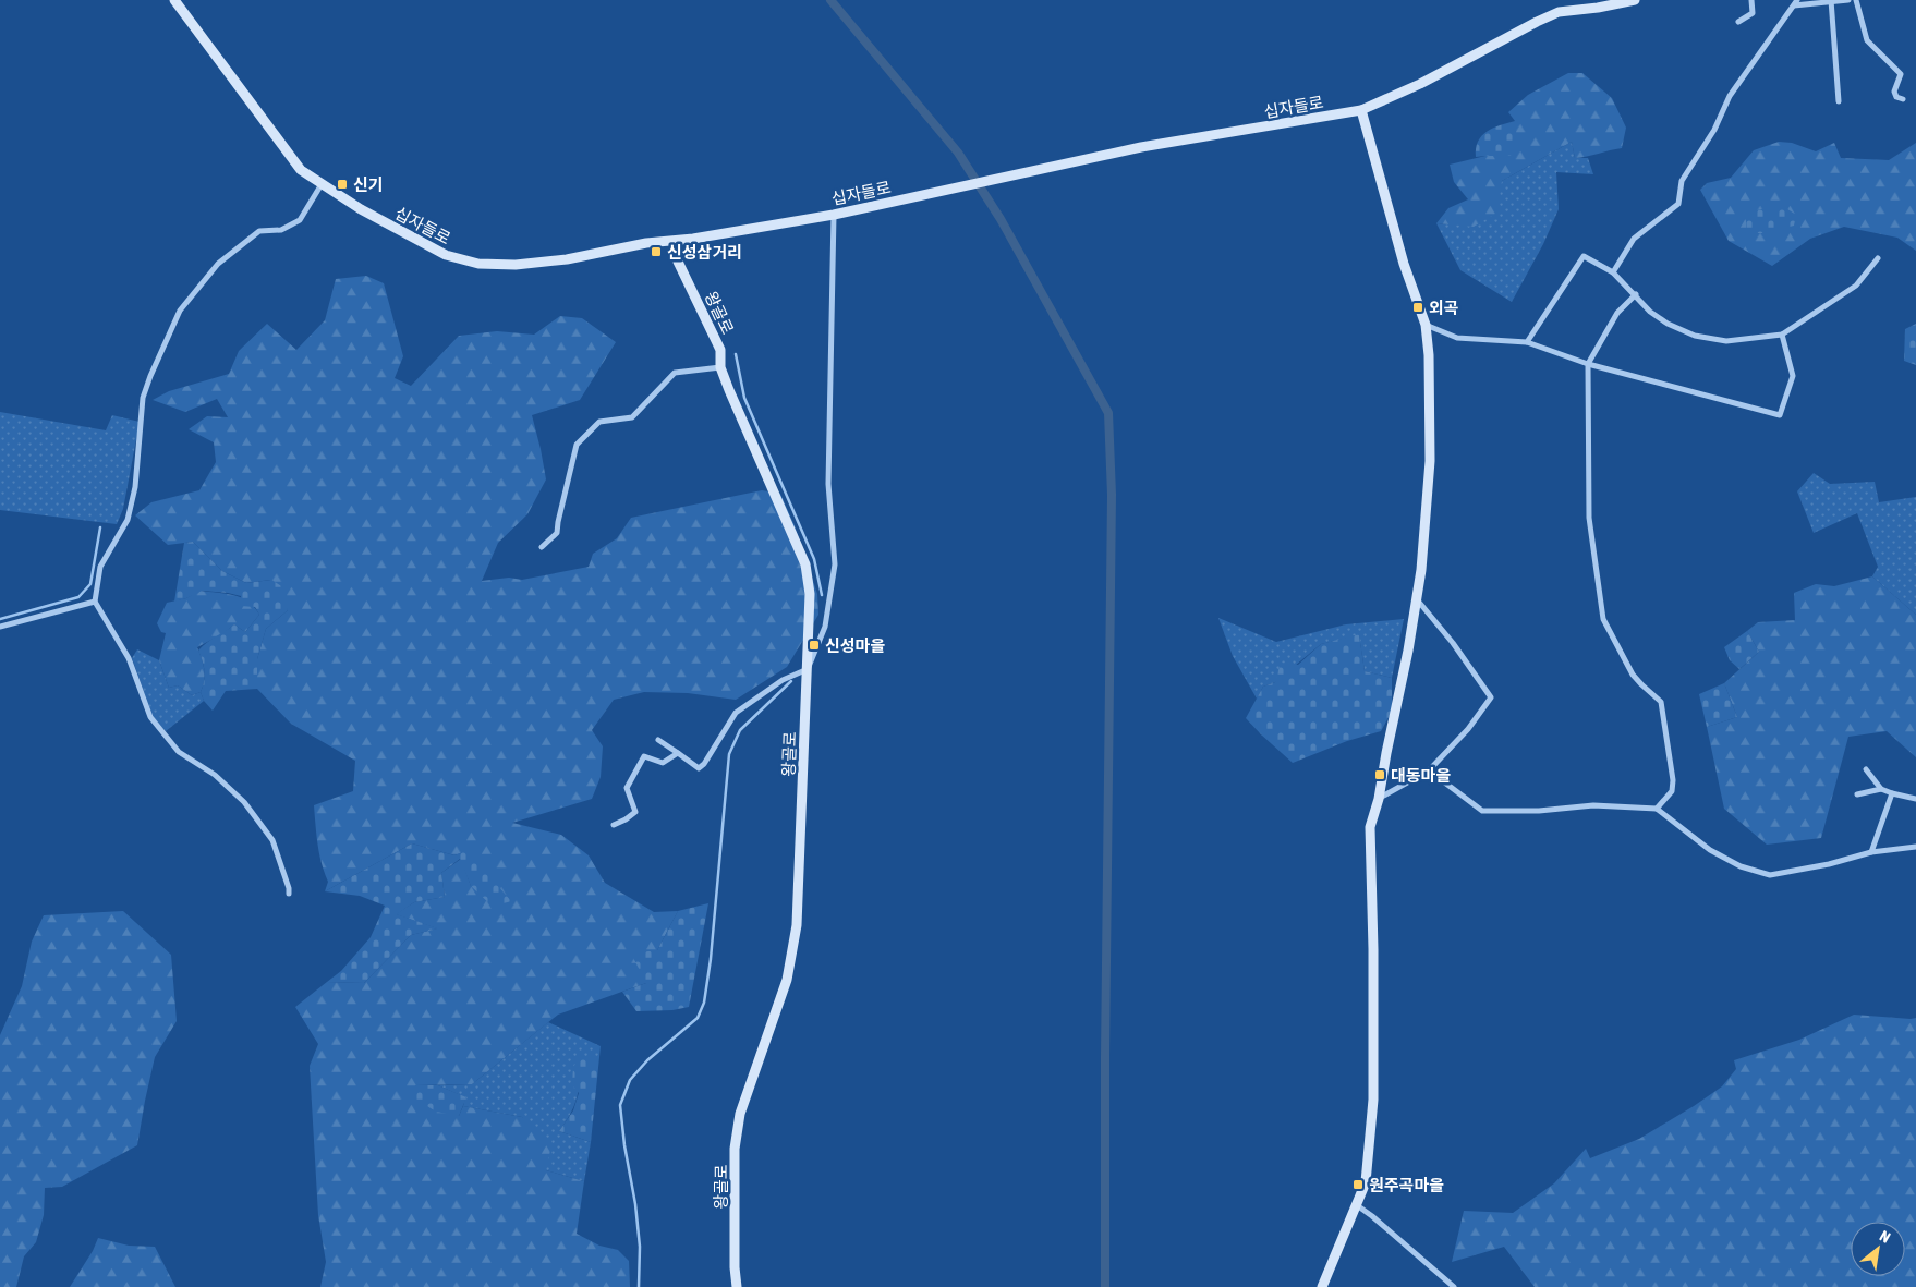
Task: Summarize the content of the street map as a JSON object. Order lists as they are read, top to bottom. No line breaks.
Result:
{"streets":{"street":["십자들로","왕골로"]},"crossings":[["십자들로","왕골로"]],"places":{"transit":["신기","신성삼거리","외곡","신성마을","대동마을","원주곡마을"]},"north":"top right"}
